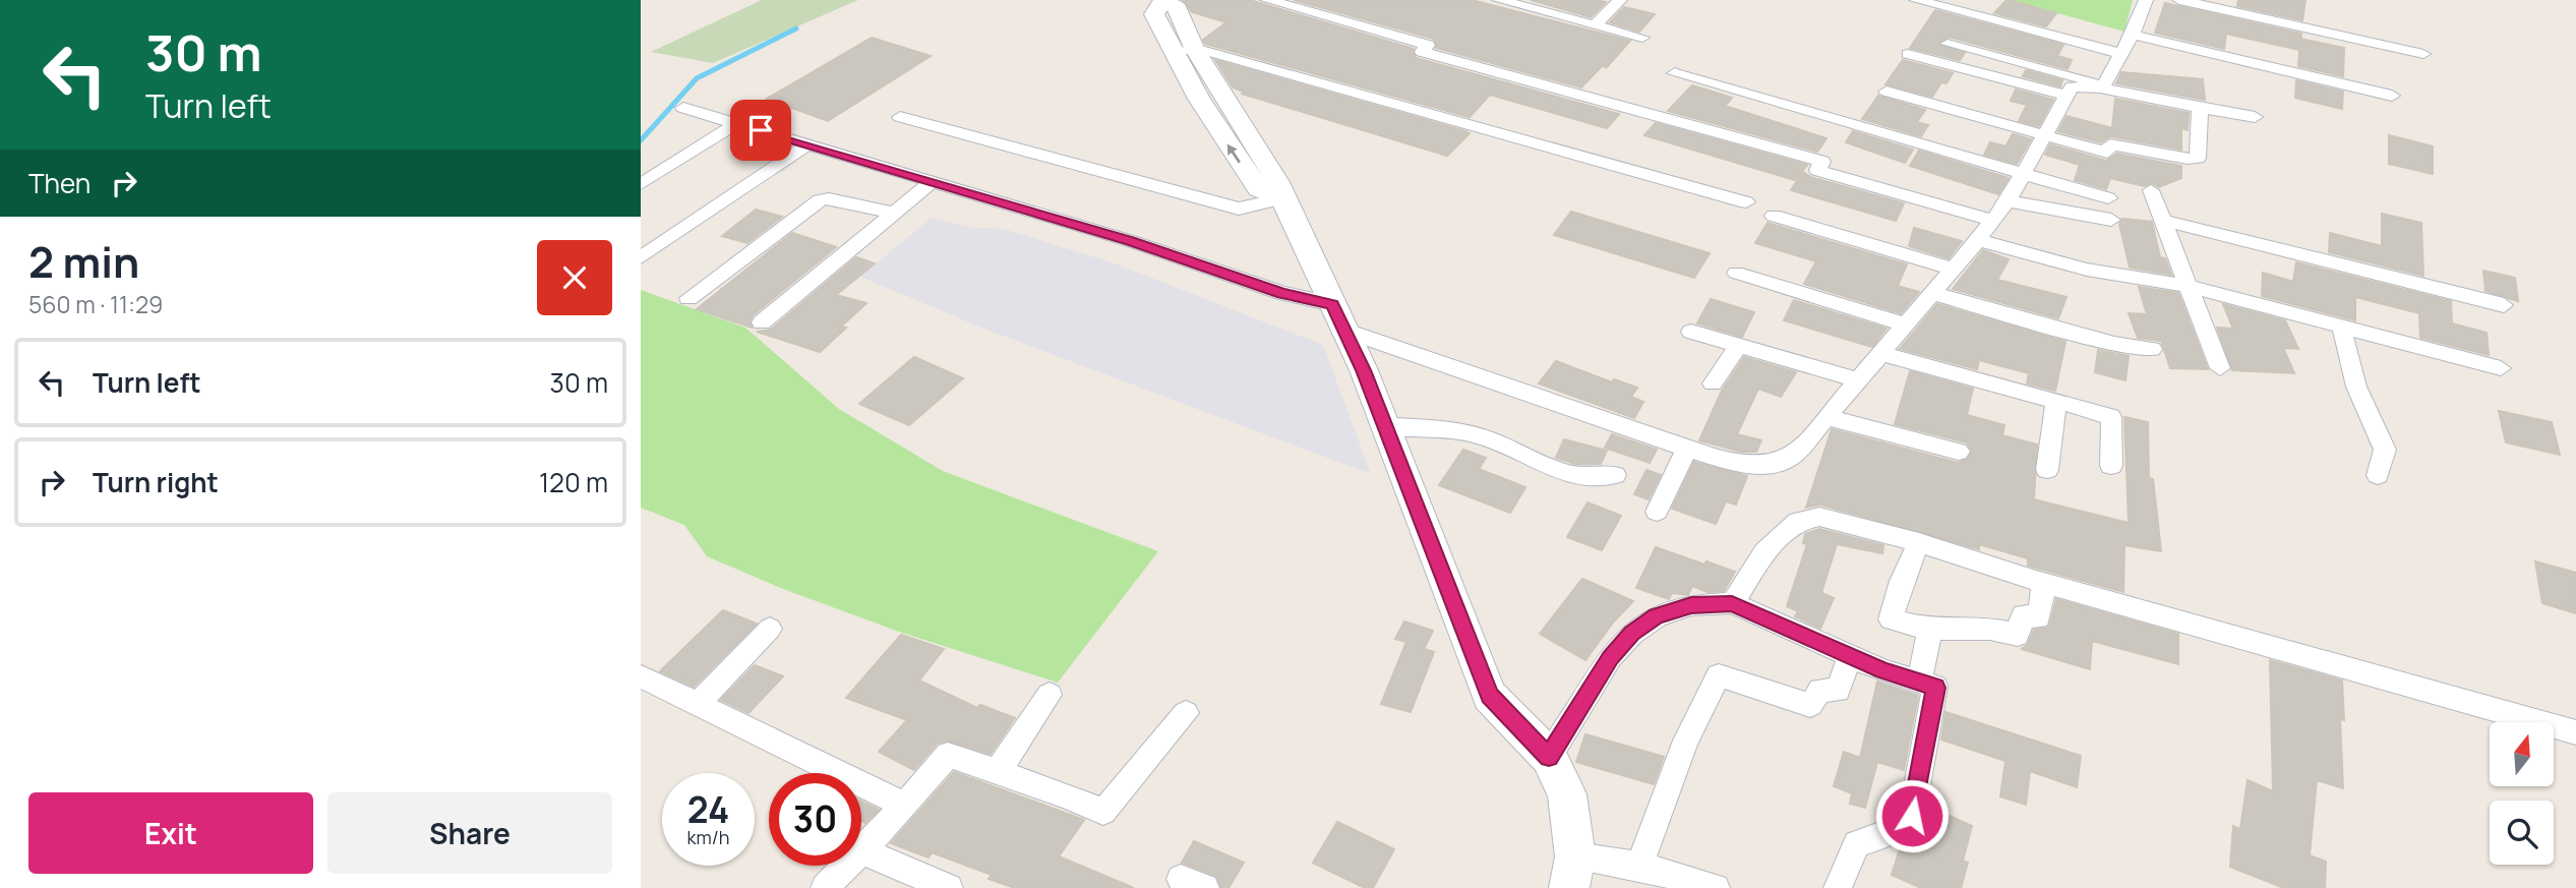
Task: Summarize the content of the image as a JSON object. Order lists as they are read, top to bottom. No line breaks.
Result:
{"north":"top","page":{"turn":["30 m","Turn left"],"then":"Then","heading":["2 min","560 m · 11:29"],"list":[{"name":"Turn left","value":"30 m"},{"name":"Turn right","value":"120 m"}],"speed":"24 km/h","limit":"30","buttons":["Exit","Share"]}}
